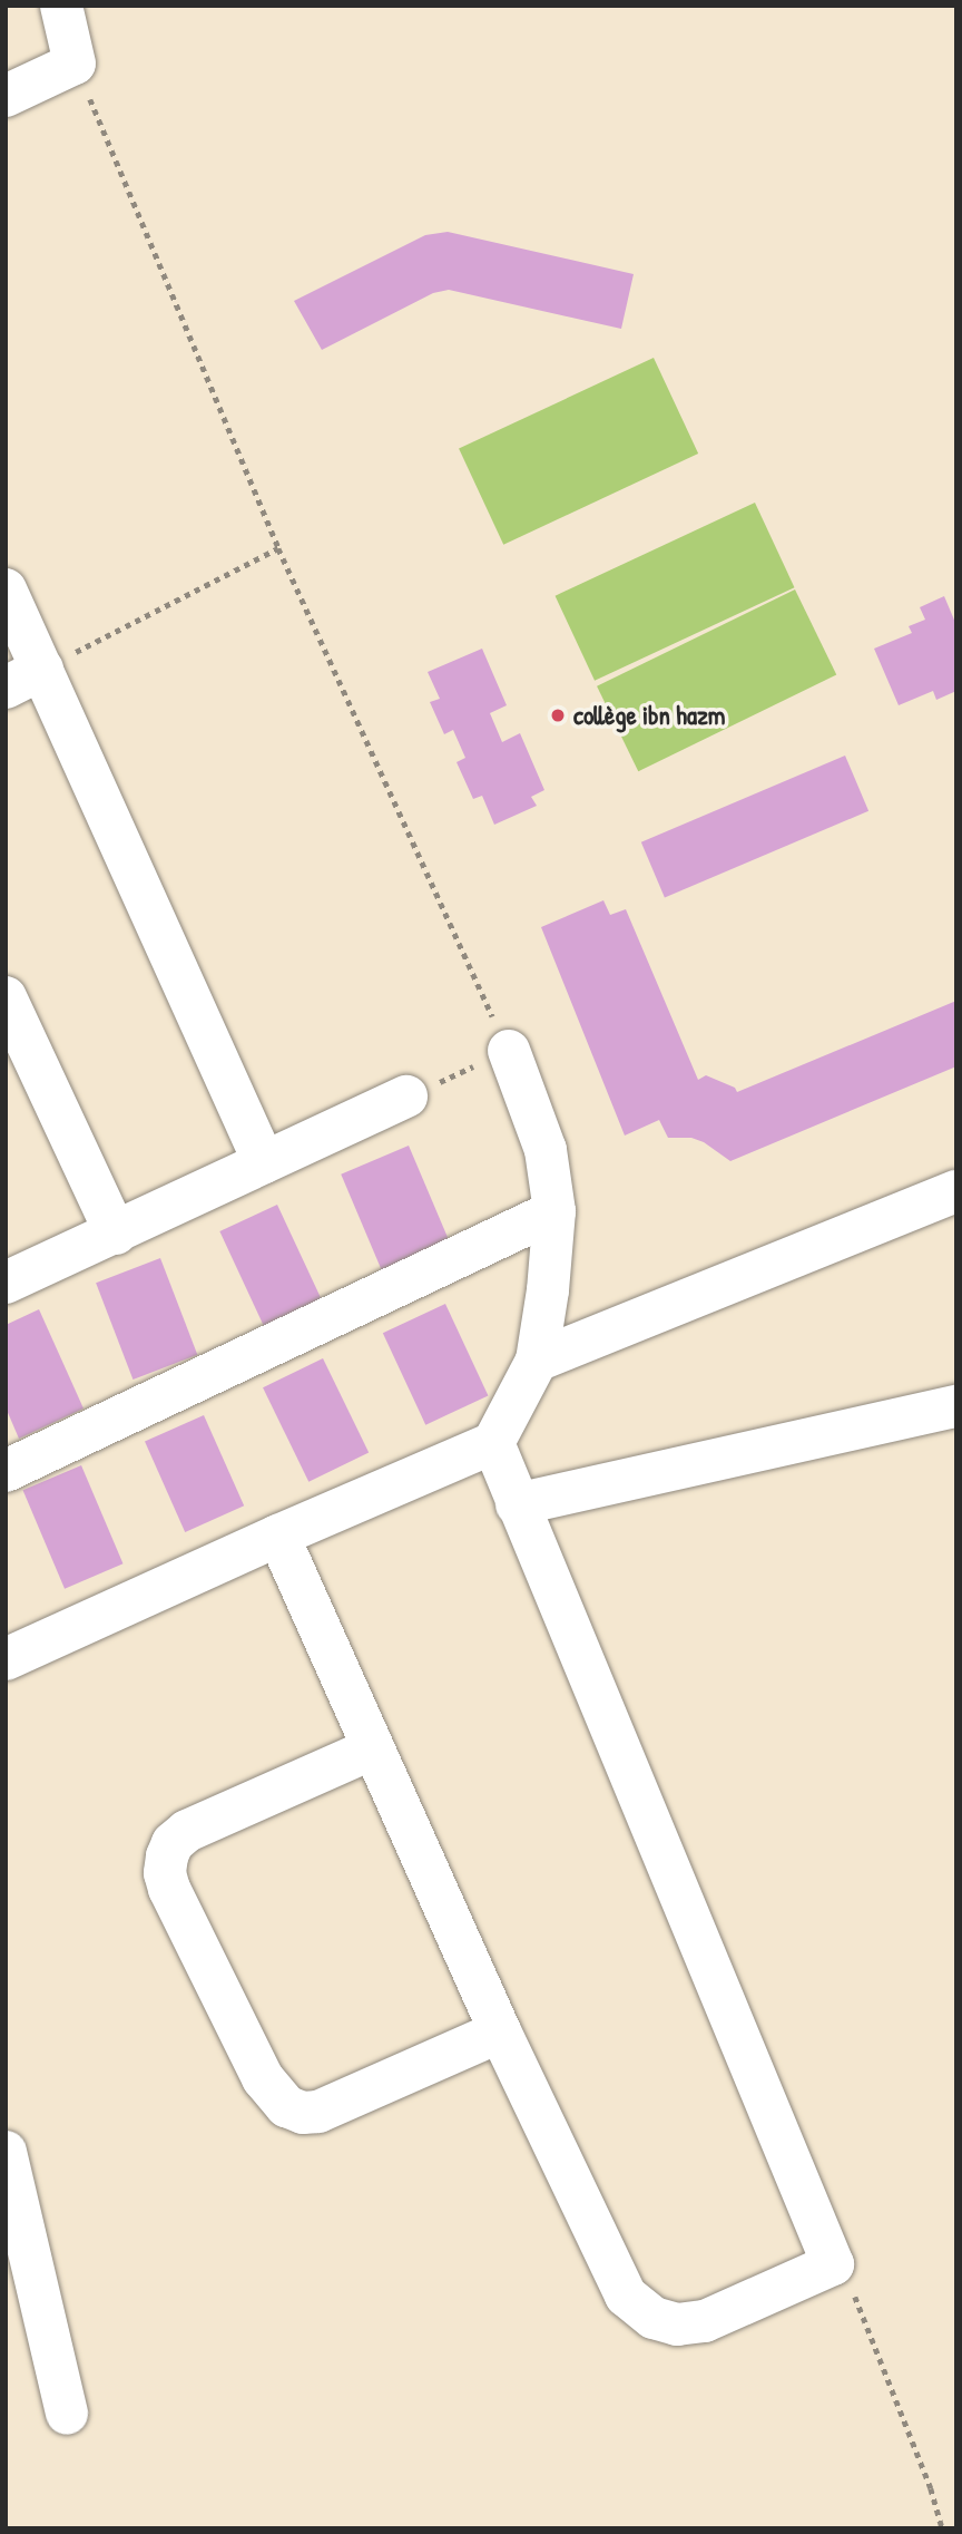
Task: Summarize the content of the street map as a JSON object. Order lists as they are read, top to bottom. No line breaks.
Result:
{"places":["collège ibn hazm"]}
